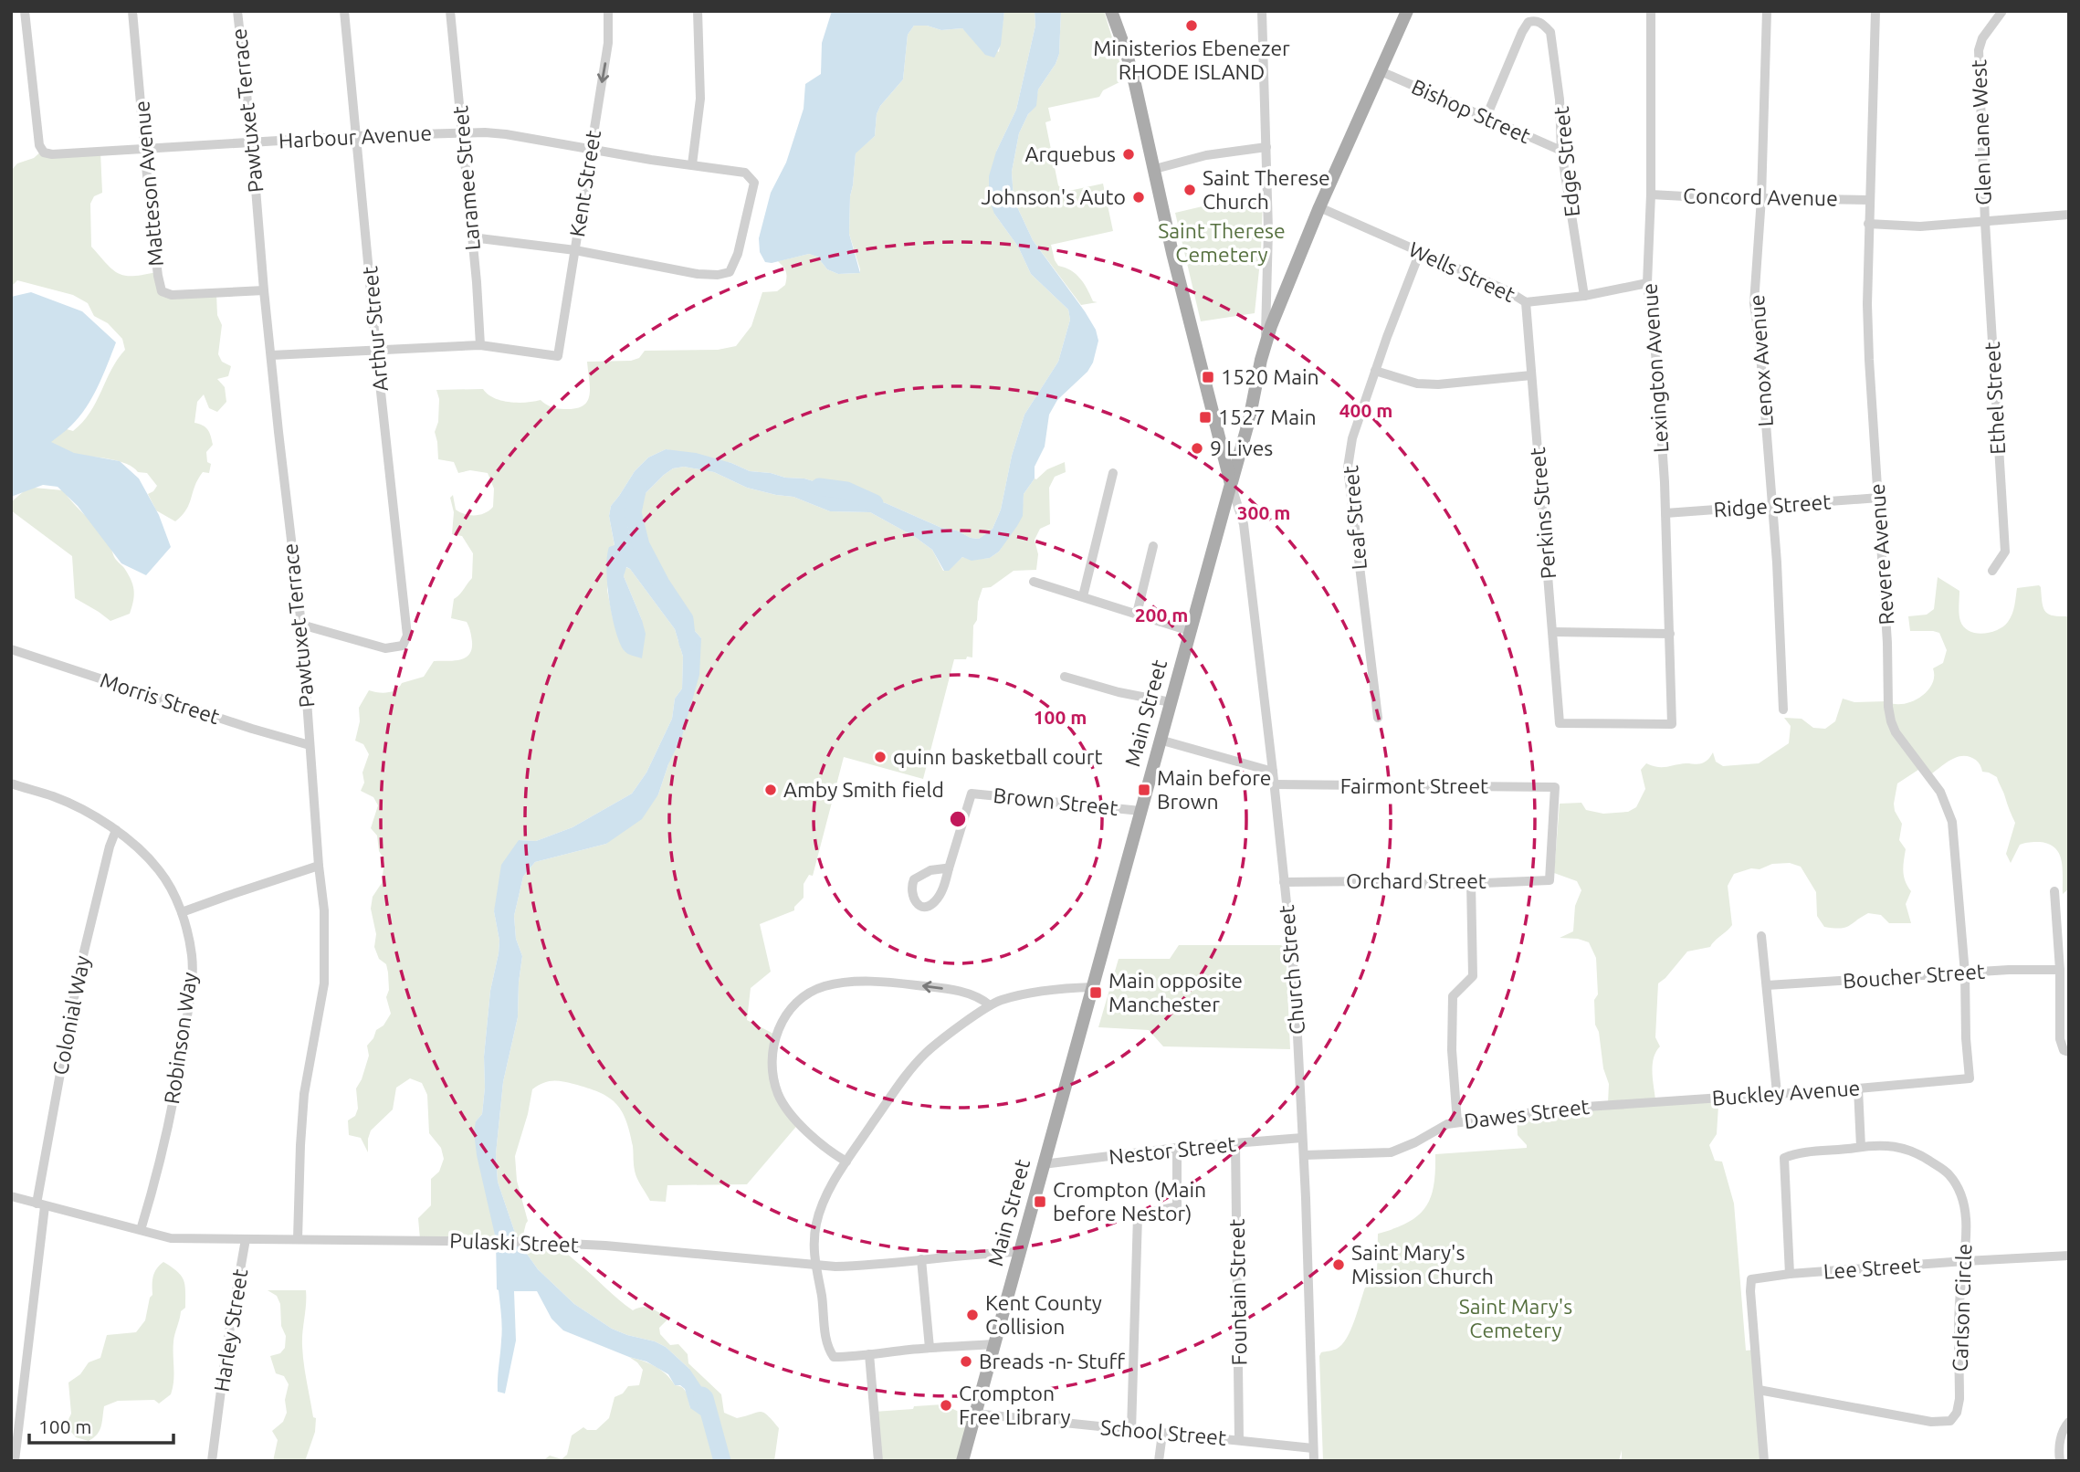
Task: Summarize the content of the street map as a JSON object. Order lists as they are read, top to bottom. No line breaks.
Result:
{"streets":{"main road":["Main Street"],"street":["Pawtuxet Terrace","Bishop Street","Glen Lane West","Harbour Avenue","Edge Street","Laramee Street","Matteson Avenue","Kent Street","Concord Avenue","Wells Street","Arthur Street","Lenox Avenue","Lexington Avenue","Ethel Street","Ridge Street","Perkins Street","Leaf Street","Revere Avenue","Morris Street","Fairmont Street","Brown Street","Orchard Street","Church Street","Boucher Street","Colonial Way","Robinson Way","Buckley Avenue","Dawes Street","Nestor Street","Pulaski Street","Lee Street","Fountain Street","Carlson Circle","Harley Street","School Street"]},"crossings":[["Pawtuxet Terrace","Harbour Avenue"],["Pawtuxet Terrace","Matteson Avenue"],["Pawtuxet Terrace","Arthur Street"],["Pawtuxet Terrace","Morris Street"],["Pawtuxet Terrace","Pulaski Street"],["Bishop Street","Edge Street"],["Glen Lane West","Ethel Street"],["Harbour Avenue","Laramee Street"],["Harbour Avenue","Matteson Avenue"],["Harbour Avenue","Kent Street"],["Harbour Avenue","Arthur Street"],["Edge Street","Wells Street"],["Laramee Street","Kent Street"],["Concord Avenue","Lenox Avenue"],["Concord Avenue","Lexington Avenue"],["Concord Avenue","Revere Avenue"],["Wells Street","Lexington Avenue"],["Wells Street","Perkins Street"],["Wells Street","Leaf Street"],["Lenox Avenue","Ridge Street"],["Lexington Avenue","Ridge Street"],["Lexington Avenue","Perkins Street"],["Ridge Street","Revere Avenue"],["Revere Avenue","Boucher Street"],["Revere Avenue","Buckley Avenue"],["Main Street","Brown Street"],["Main Street","Church Street"],["Main Street","Nestor Street"],["Main Street","Pulaski Street"],["Main Street","School Street"],["Fairmont Street","Orchard Street"],["Fairmont Street","Church Street"],["Orchard Street","Church Street"],["Church Street","Dawes Street"],["Church Street","Nestor Street"],["Church Street","School Street"],["Colonial Way","Robinson Way"],["Colonial Way","Pulaski Street"],["Robinson Way","Pulaski Street"],["Buckley Avenue","Dawes Street"],["Nestor Street","Fountain Street"],["Pulaski Street","Harley Street"],["Lee Street","Carlson Circle"],["Fountain Street","School Street"]],"parks":["Saint Therese Cemetery","Saint Mary's Cemetery"],"places":{"other":["Ministerios Ebenezer RHODE ISLAND","Arquebus","Saint Therese Church","Johnson's Auto","9 Lives","quinn basketball court","Amby Smith field","Saint Mary's Mission Church","Kent County Collision","Breads -n- Stuff","Crompton Free Library"],"transit":["1520 Main","1527 Main","Main before Brown","Main opposite Manchester","Crompton (Main before Nestor)"]},"scale_bar":"100 m","rings":["400 m","300 m","200 m","100 m"]}
